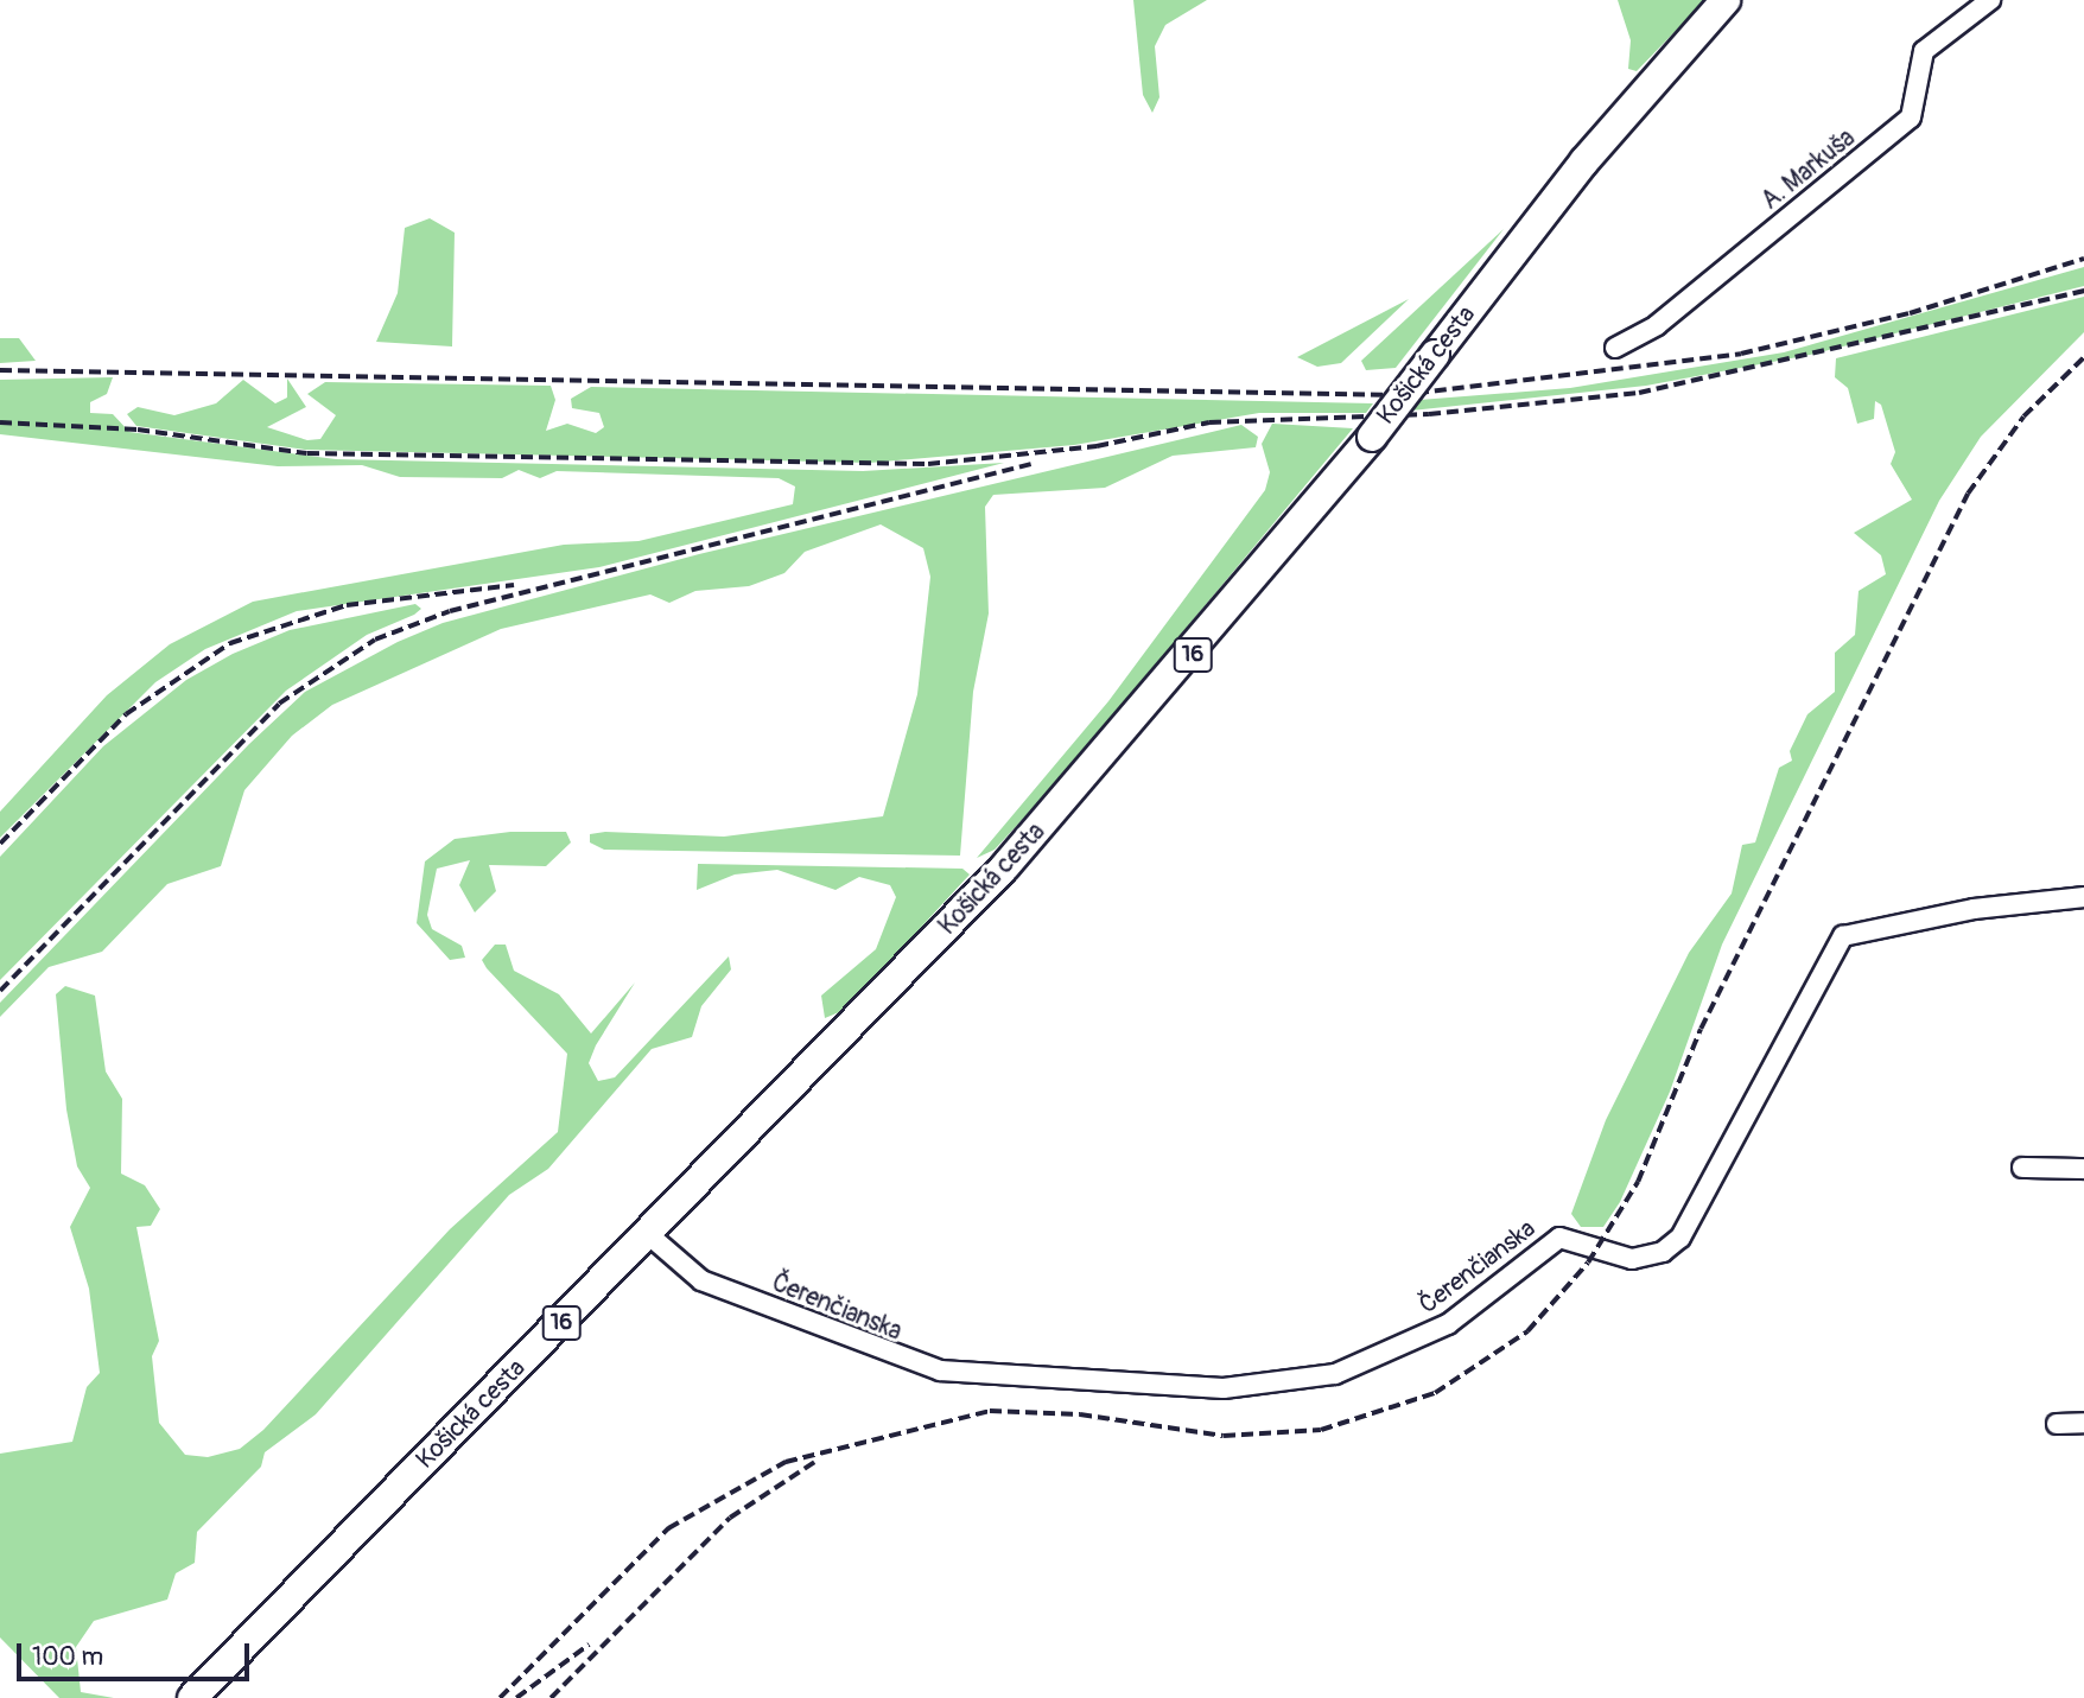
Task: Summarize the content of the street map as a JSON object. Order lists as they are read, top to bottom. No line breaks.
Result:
{"streets":{"main road":["Košická cesta","16"],"street":["A. Markuša","Čerenčianska"]},"crossings":[["Košická cesta","Čerenčianska"]],"scale_bar":"100 m"}
